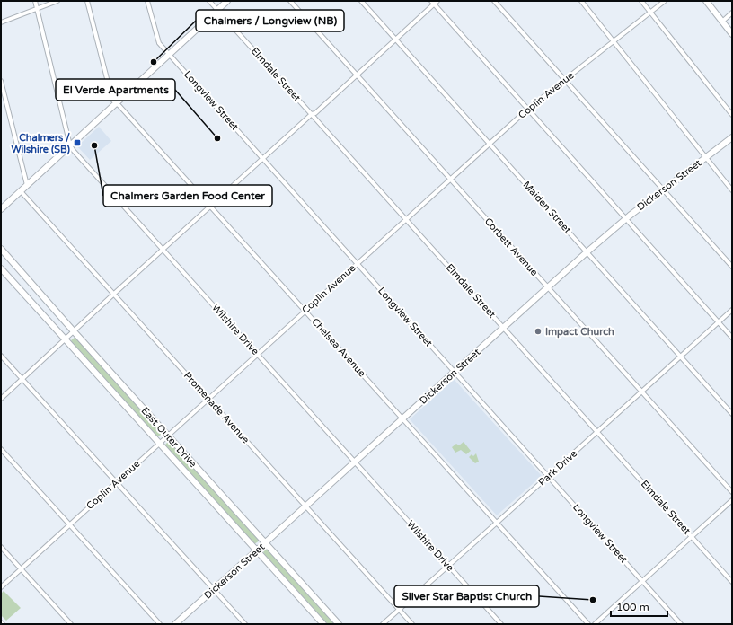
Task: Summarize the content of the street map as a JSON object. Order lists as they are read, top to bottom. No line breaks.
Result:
{"streets":{"street":["Elmdale Street","Coplin Avenue","Longview Street","Dickerson Street","Maiden Street","Corbett Avenue","Wilshire Drive","Chelsea Avenue","Promenade Avenue","East Outer Drive","Park Drive"]},"crossings":[["Elmdale Street","Coplin Avenue"],["Elmdale Street","Dickerson Street"],["Elmdale Street","Park Drive"],["Coplin Avenue","Longview Street"],["Coplin Avenue","Maiden Street"],["Coplin Avenue","Corbett Avenue"],["Coplin Avenue","Wilshire Drive"],["Coplin Avenue","Chelsea Avenue"],["Coplin Avenue","Promenade Avenue"],["Coplin Avenue","East Outer Drive"],["Longview Street","Dickerson Street"],["Longview Street","Park Drive"],["Dickerson Street","Maiden Street"],["Dickerson Street","Corbett Avenue"],["Dickerson Street","Wilshire Drive"],["Dickerson Street","Chelsea Avenue"],["Dickerson Street","Promenade Avenue"],["Dickerson Street","East Outer Drive"],["Maiden Street","Park Drive"],["Corbett Avenue","Park Drive"],["Wilshire Drive","Park Drive"],["Chelsea Avenue","Park Drive"],["Promenade Avenue","Park Drive"]],"places":{"other":["Chalmers / Longview (NB)","El Verde Apartments","Chalmers Garden Food Center","Impact Church","Silver Star Baptist Church"],"transit":["Chalmers / Wilshire (SB)"]},"scale_bar":"100 m"}
